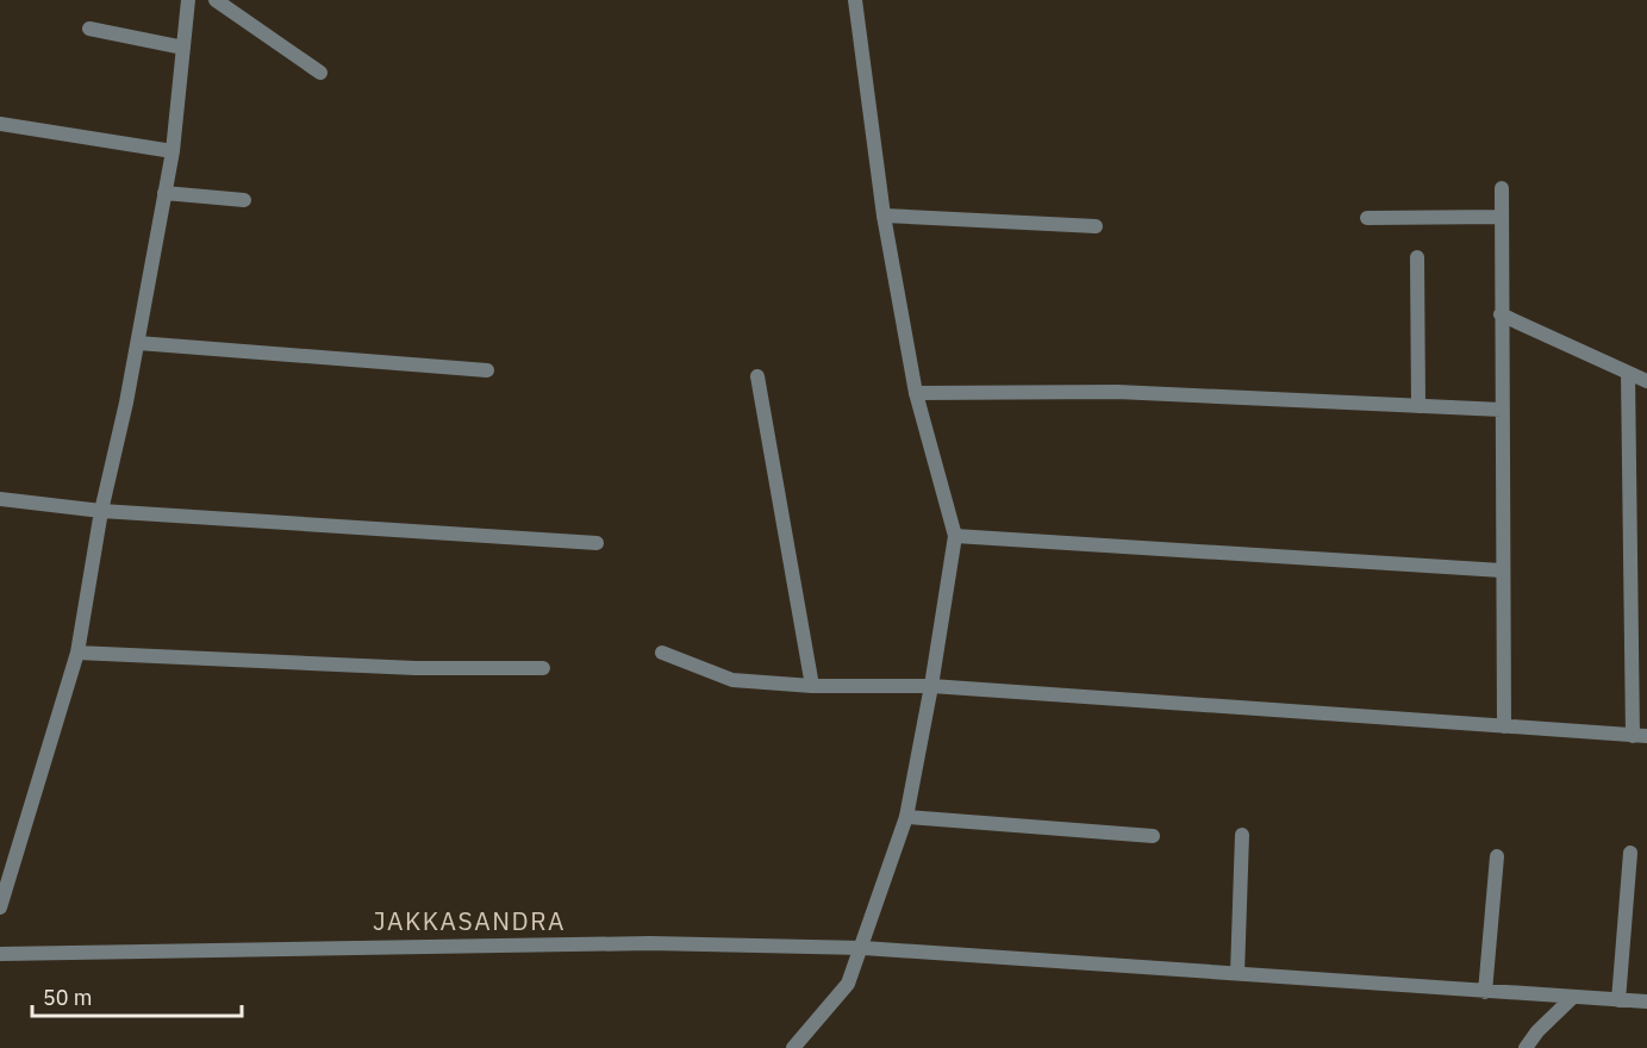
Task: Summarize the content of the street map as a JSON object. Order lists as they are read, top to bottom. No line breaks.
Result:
{"districts":["JAKKASANDRA"],"scale_bar":"50 m"}
